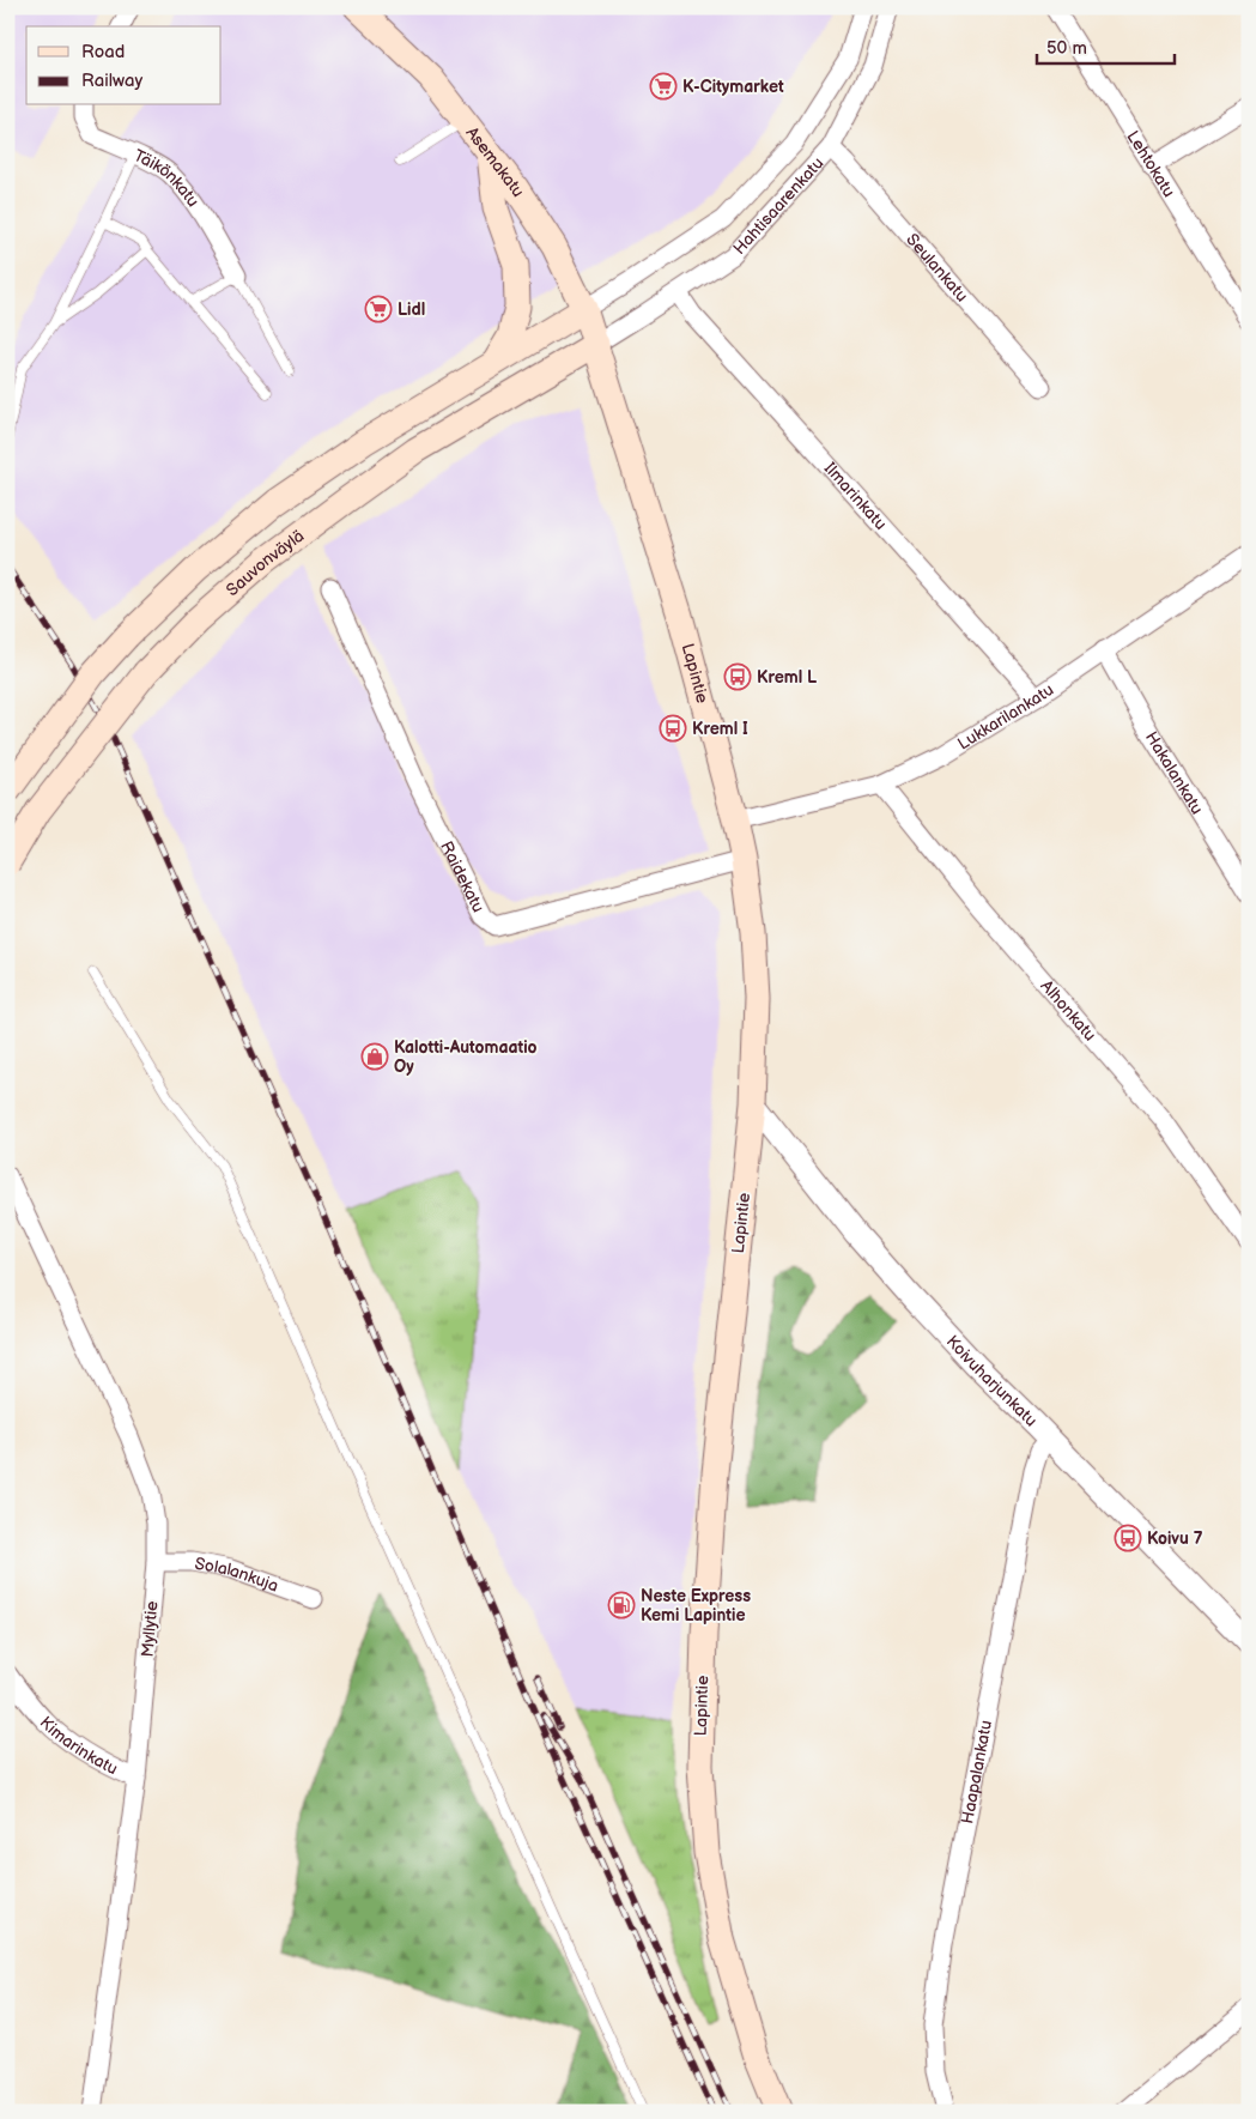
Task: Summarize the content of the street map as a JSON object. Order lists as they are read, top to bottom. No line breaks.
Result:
{"streets":{"main road":["Asemakatu","Sauvonväylä","Lapintie"],"street":["Lehtokatu","Täikönkatu","Hahtisaarenkatu","Seulankatu","Ilmarinkatu","Lukkarilankatu","Hakalankatu","Raidekatu","Alhonkatu","Koivuharjunkatu","Solalankuja","Myllytie","Kimarinkatu","Haapalankatu"]},"crossings":[["Asemakatu","Hahtisaarenkatu"],["Asemakatu","Sauvonväylä"],["Asemakatu","Lapintie"],["Hahtisaarenkatu","Seulankatu"],["Hahtisaarenkatu","Ilmarinkatu"],["Hahtisaarenkatu","Sauvonväylä"],["Hahtisaarenkatu","Lapintie"],["Ilmarinkatu","Lukkarilankatu"],["Sauvonväylä","Lapintie"],["Lapintie","Lukkarilankatu"],["Lapintie","Raidekatu"],["Lapintie","Koivuharjunkatu"],["Lukkarilankatu","Hakalankatu"],["Lukkarilankatu","Alhonkatu"],["Koivuharjunkatu","Haapalankatu"],["Solalankuja","Myllytie"],["Myllytie","Kimarinkatu"]],"places":{"supermarket":["K-Citymarket","Lidl"],"bus stop":["Kreml L","Kreml I","Koivu 7"],"shop":["Kalotti-Automaatio Oy"],"fuel station":["Neste Express Kemi Lapintie"]},"legend":["Road","Railway"],"scale_bar":"50 m"}
